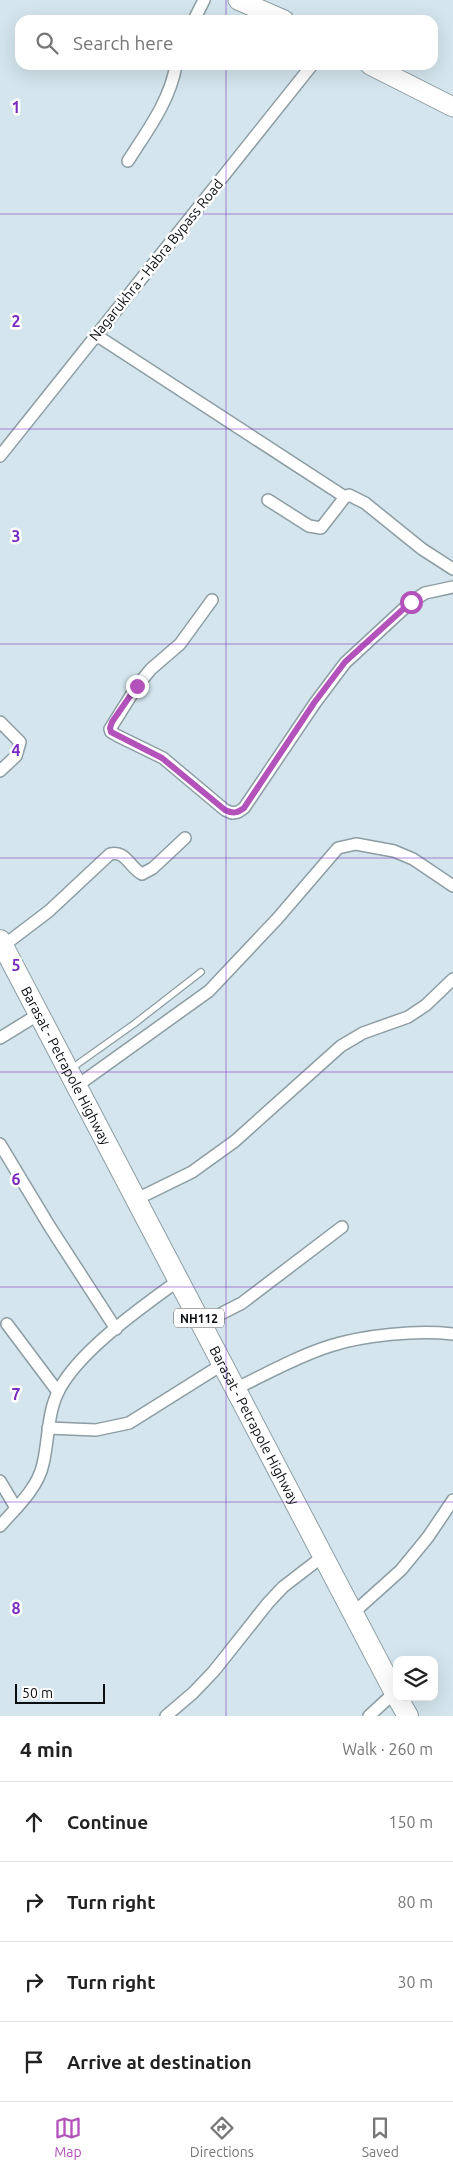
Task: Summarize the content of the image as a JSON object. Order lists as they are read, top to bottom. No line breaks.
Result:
{"streets":{"highway":["Barasat - Petrapole Highway","NH112"],"street":["Nagarukhra - Habra Bypass Road"]},"scale_bar":"50 m","page":{"search":"Search here","scale":"50 m","heading":["4 min","Walk · 260 m"],"list":[["Continue","150 m"],["Turn right","80 m"],["Turn right","30 m"],"Arrive at destination"],"nav":["Map","Directions","Saved"]},"grid":{"rows":["1","2","3","4","5","6","7","8"]}}
